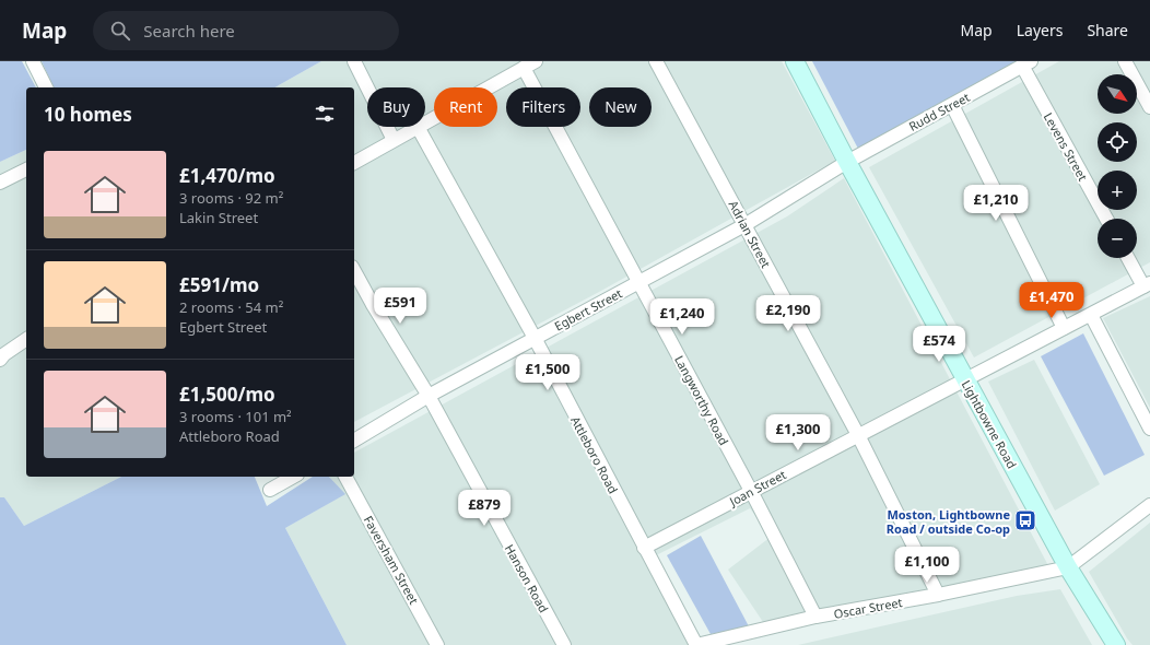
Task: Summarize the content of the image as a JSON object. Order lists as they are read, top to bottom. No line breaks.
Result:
{"streets":{"main road":["Lightbowne Road"],"street":["Rudd Street","Levens Street","Adrian Street","Egbert Street","Langworthy Road","Attleboro Road","Joan Street","Faversham Street","Hanson Road","Oscar Street"]},"crossings":[["Rudd Street","Levens Street"],["Rudd Street","Egbert Street"],["Rudd Street","Lightbowne Road"],["Adrian Street","Egbert Street"],["Adrian Street","Joan Street"],["Adrian Street","Oscar Street"],["Egbert Street","Langworthy Road"],["Egbert Street","Lightbowne Road"],["Egbert Street","Attleboro Road"],["Egbert Street","Hanson Road"],["Langworthy Road","Joan Street"],["Langworthy Road","Oscar Street"],["Lightbowne Road","Joan Street"],["Lightbowne Road","Oscar Street"],["Attleboro Road","Joan Street"],["Attleboro Road","Oscar Street"]],"places":{"bus stop":["Moston, Lightbowne Road / outside Co-op"]},"north":"bottom right","page":{"header":"Map","search":"Search here","nav":["Map","Layers","Share"],"map_buttons":["+","−"],"chip":["Buy","Rent","Filters","New"],"heading":"10 homes","list":[{"name":"£1,470/mo","note":"3 rooms · 92 m² · Lakin Street"},{"name":"£591/mo","note":"2 rooms · 54 m² · Egbert Street"},{"name":"£1,500/mo","note":"3 rooms · 101 m² · Attleboro Road"}],"price":["£1,210","£1,470","£591","£2,190","£1,240","£574","£1,500","£1,300","£879","£1,100"]}}
